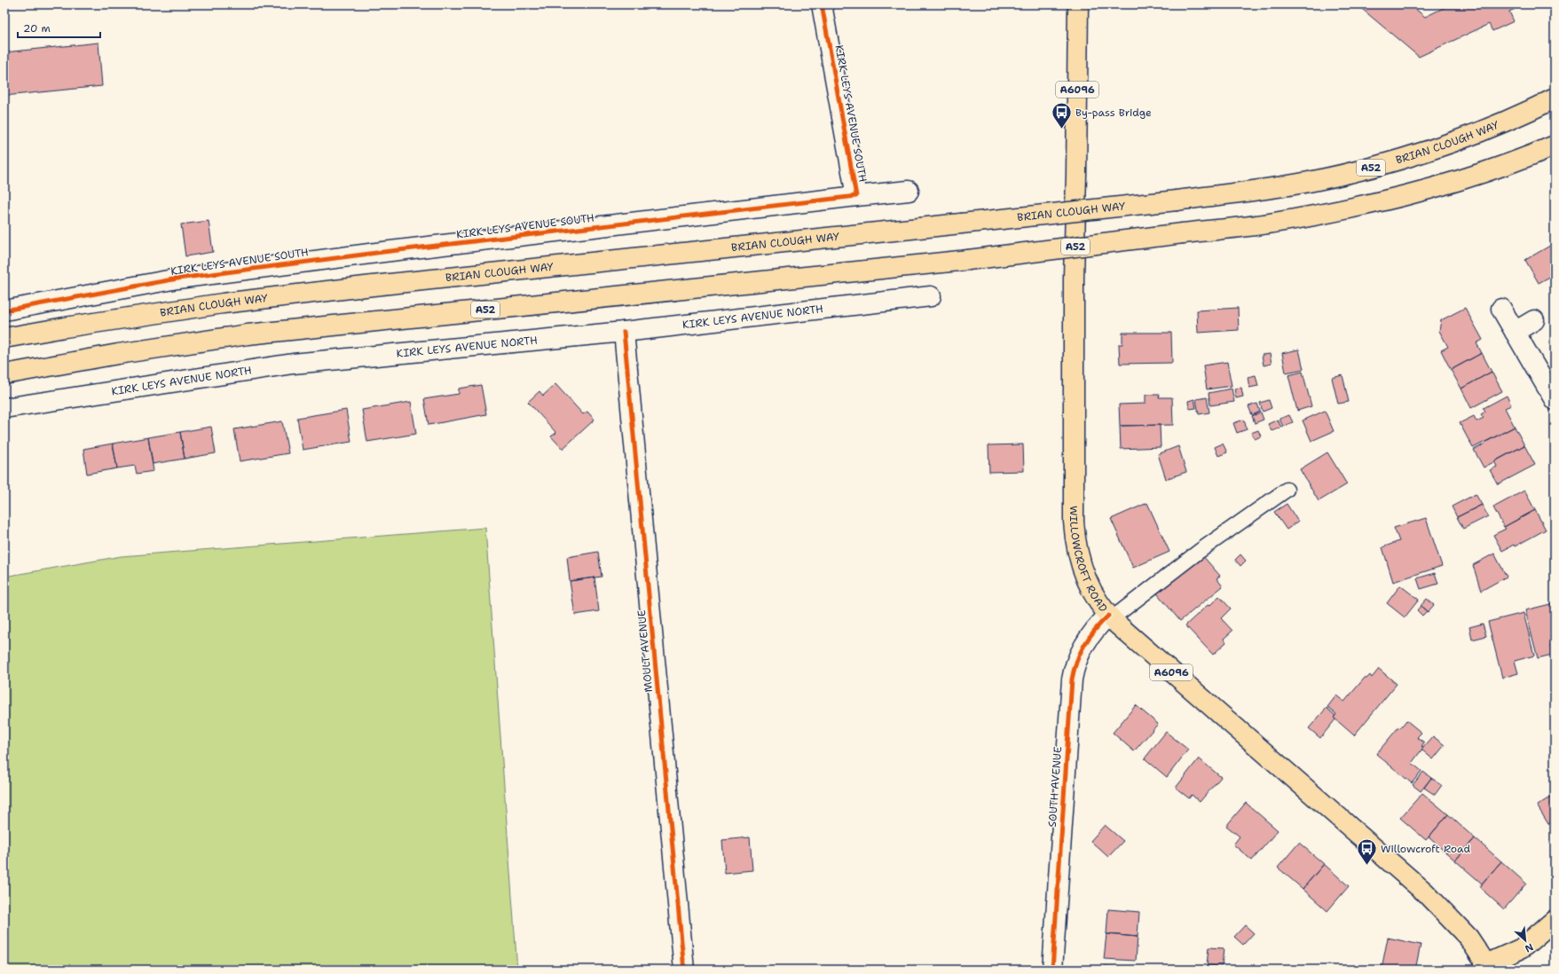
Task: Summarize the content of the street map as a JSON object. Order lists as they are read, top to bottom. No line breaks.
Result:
{"streets":{"main road":["A6096","BRIAN CLOUGH WAY","A52","WILLOWCROFT ROAD"],"street":["KIRK LEYS AVENUE SOUTH","KIRK LEYS AVENUE NORTH","MOULT AVENUE","SOUTH AVENUE"]},"crossings":[["A6096","WILLOWCROFT ROAD"],["KIRK LEYS AVENUE NORTH","MOULT AVENUE"],["WILLOWCROFT ROAD","SOUTH AVENUE"]],"places":{"bus stop":["By-pass Bridge","Willowcroft Road"]},"scale_bar":"20 m","north":"bottom right"}
